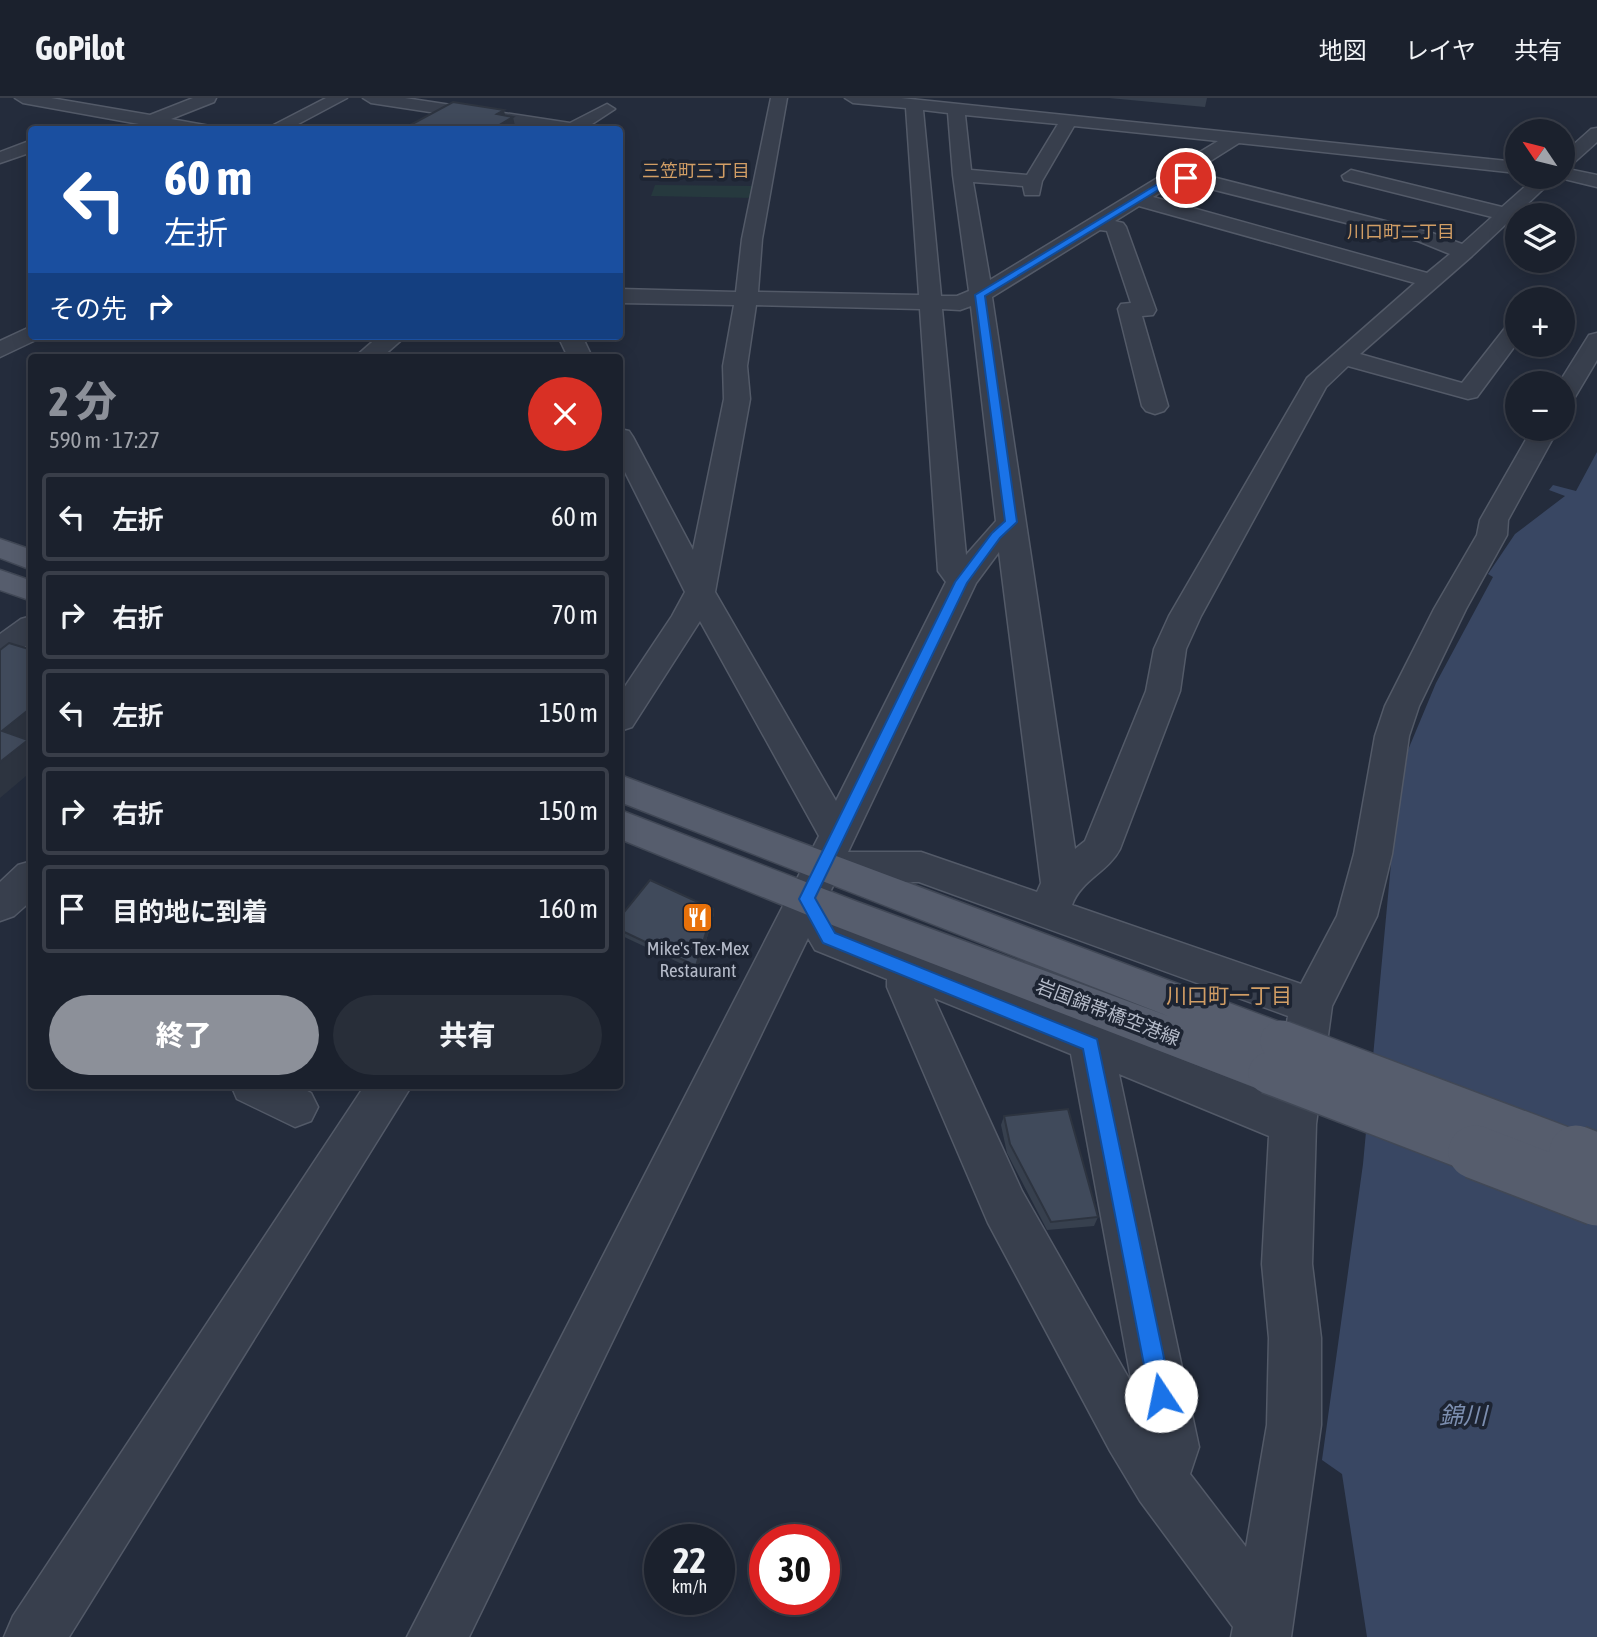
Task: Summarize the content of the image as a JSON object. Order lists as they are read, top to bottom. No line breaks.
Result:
{"streets":{"main road":["岩国錦帯橋空港線"]},"districts":["三笠町三丁目","川口町二丁目","川口町一丁目"],"water":["錦川"],"places":{"restaurant":["Mike's Tex-Mex Restaurant"]},"north":"top left","page":{"header":"GoPilot","nav":["地図","レイヤ","共有"],"map_buttons":["+","−"],"turn":["60 m","左折"],"then":"その先","heading":["2 分","590 m · 17:27"],"list":[{"name":"左折","value":"60 m"},{"name":"右折","value":"70 m"},{"name":"左折","value":"150 m"},{"name":"右折","value":"150 m"},{"name":"目的地に到着","value":"160 m"}],"buttons":["終了","共有"],"speed":"22 km/h","limit":"30"}}
